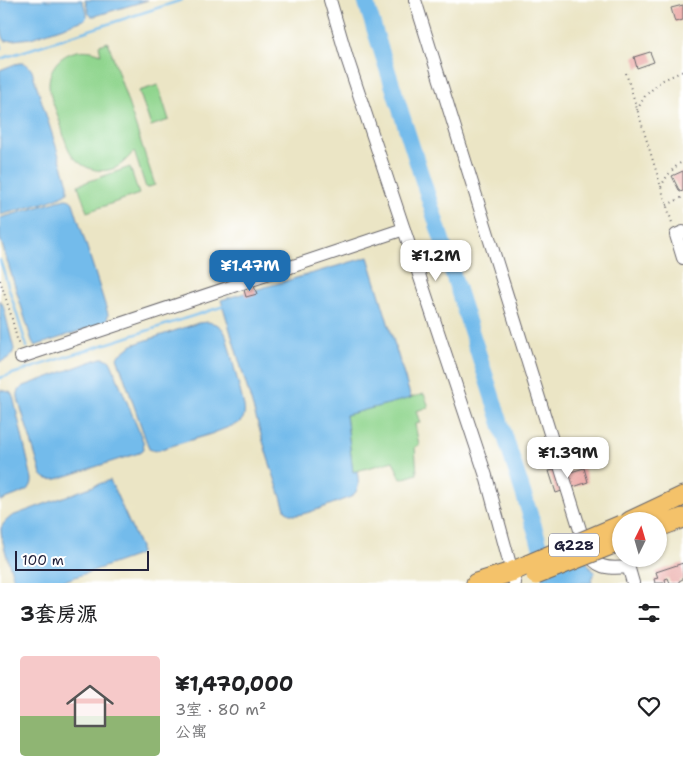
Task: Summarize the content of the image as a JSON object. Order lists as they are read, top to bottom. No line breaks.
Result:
{"streets":{"highway":["G228"]},"scale_bar":"100 m","north":"top","page":{"price":["¥1.2M","¥1.47M","¥1.39M"],"scale":"100 m","heading":"3套房源","list":[{"name":"¥1,470,000","note":"3室 · 80 m² · 公寓"}]}}
